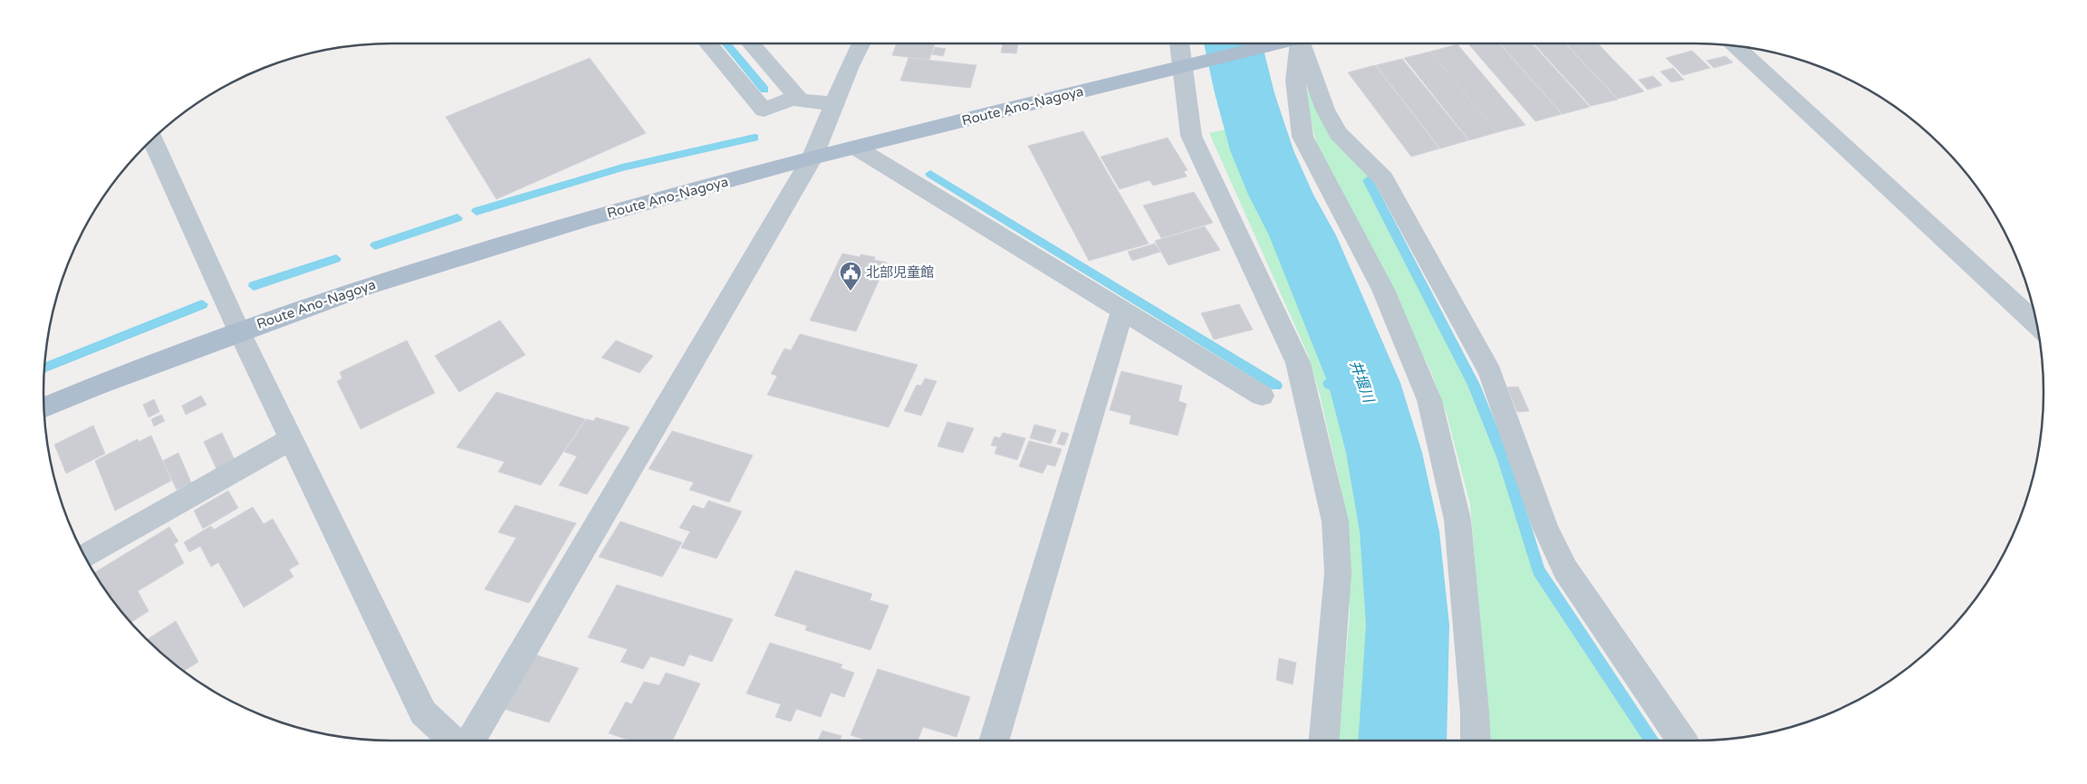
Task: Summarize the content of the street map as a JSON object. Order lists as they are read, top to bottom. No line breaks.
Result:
{"streets":{"main road":["Route Ano-Nagoya"]},"water":["井堰川"],"places":{"public building":["北部児童館"]}}
